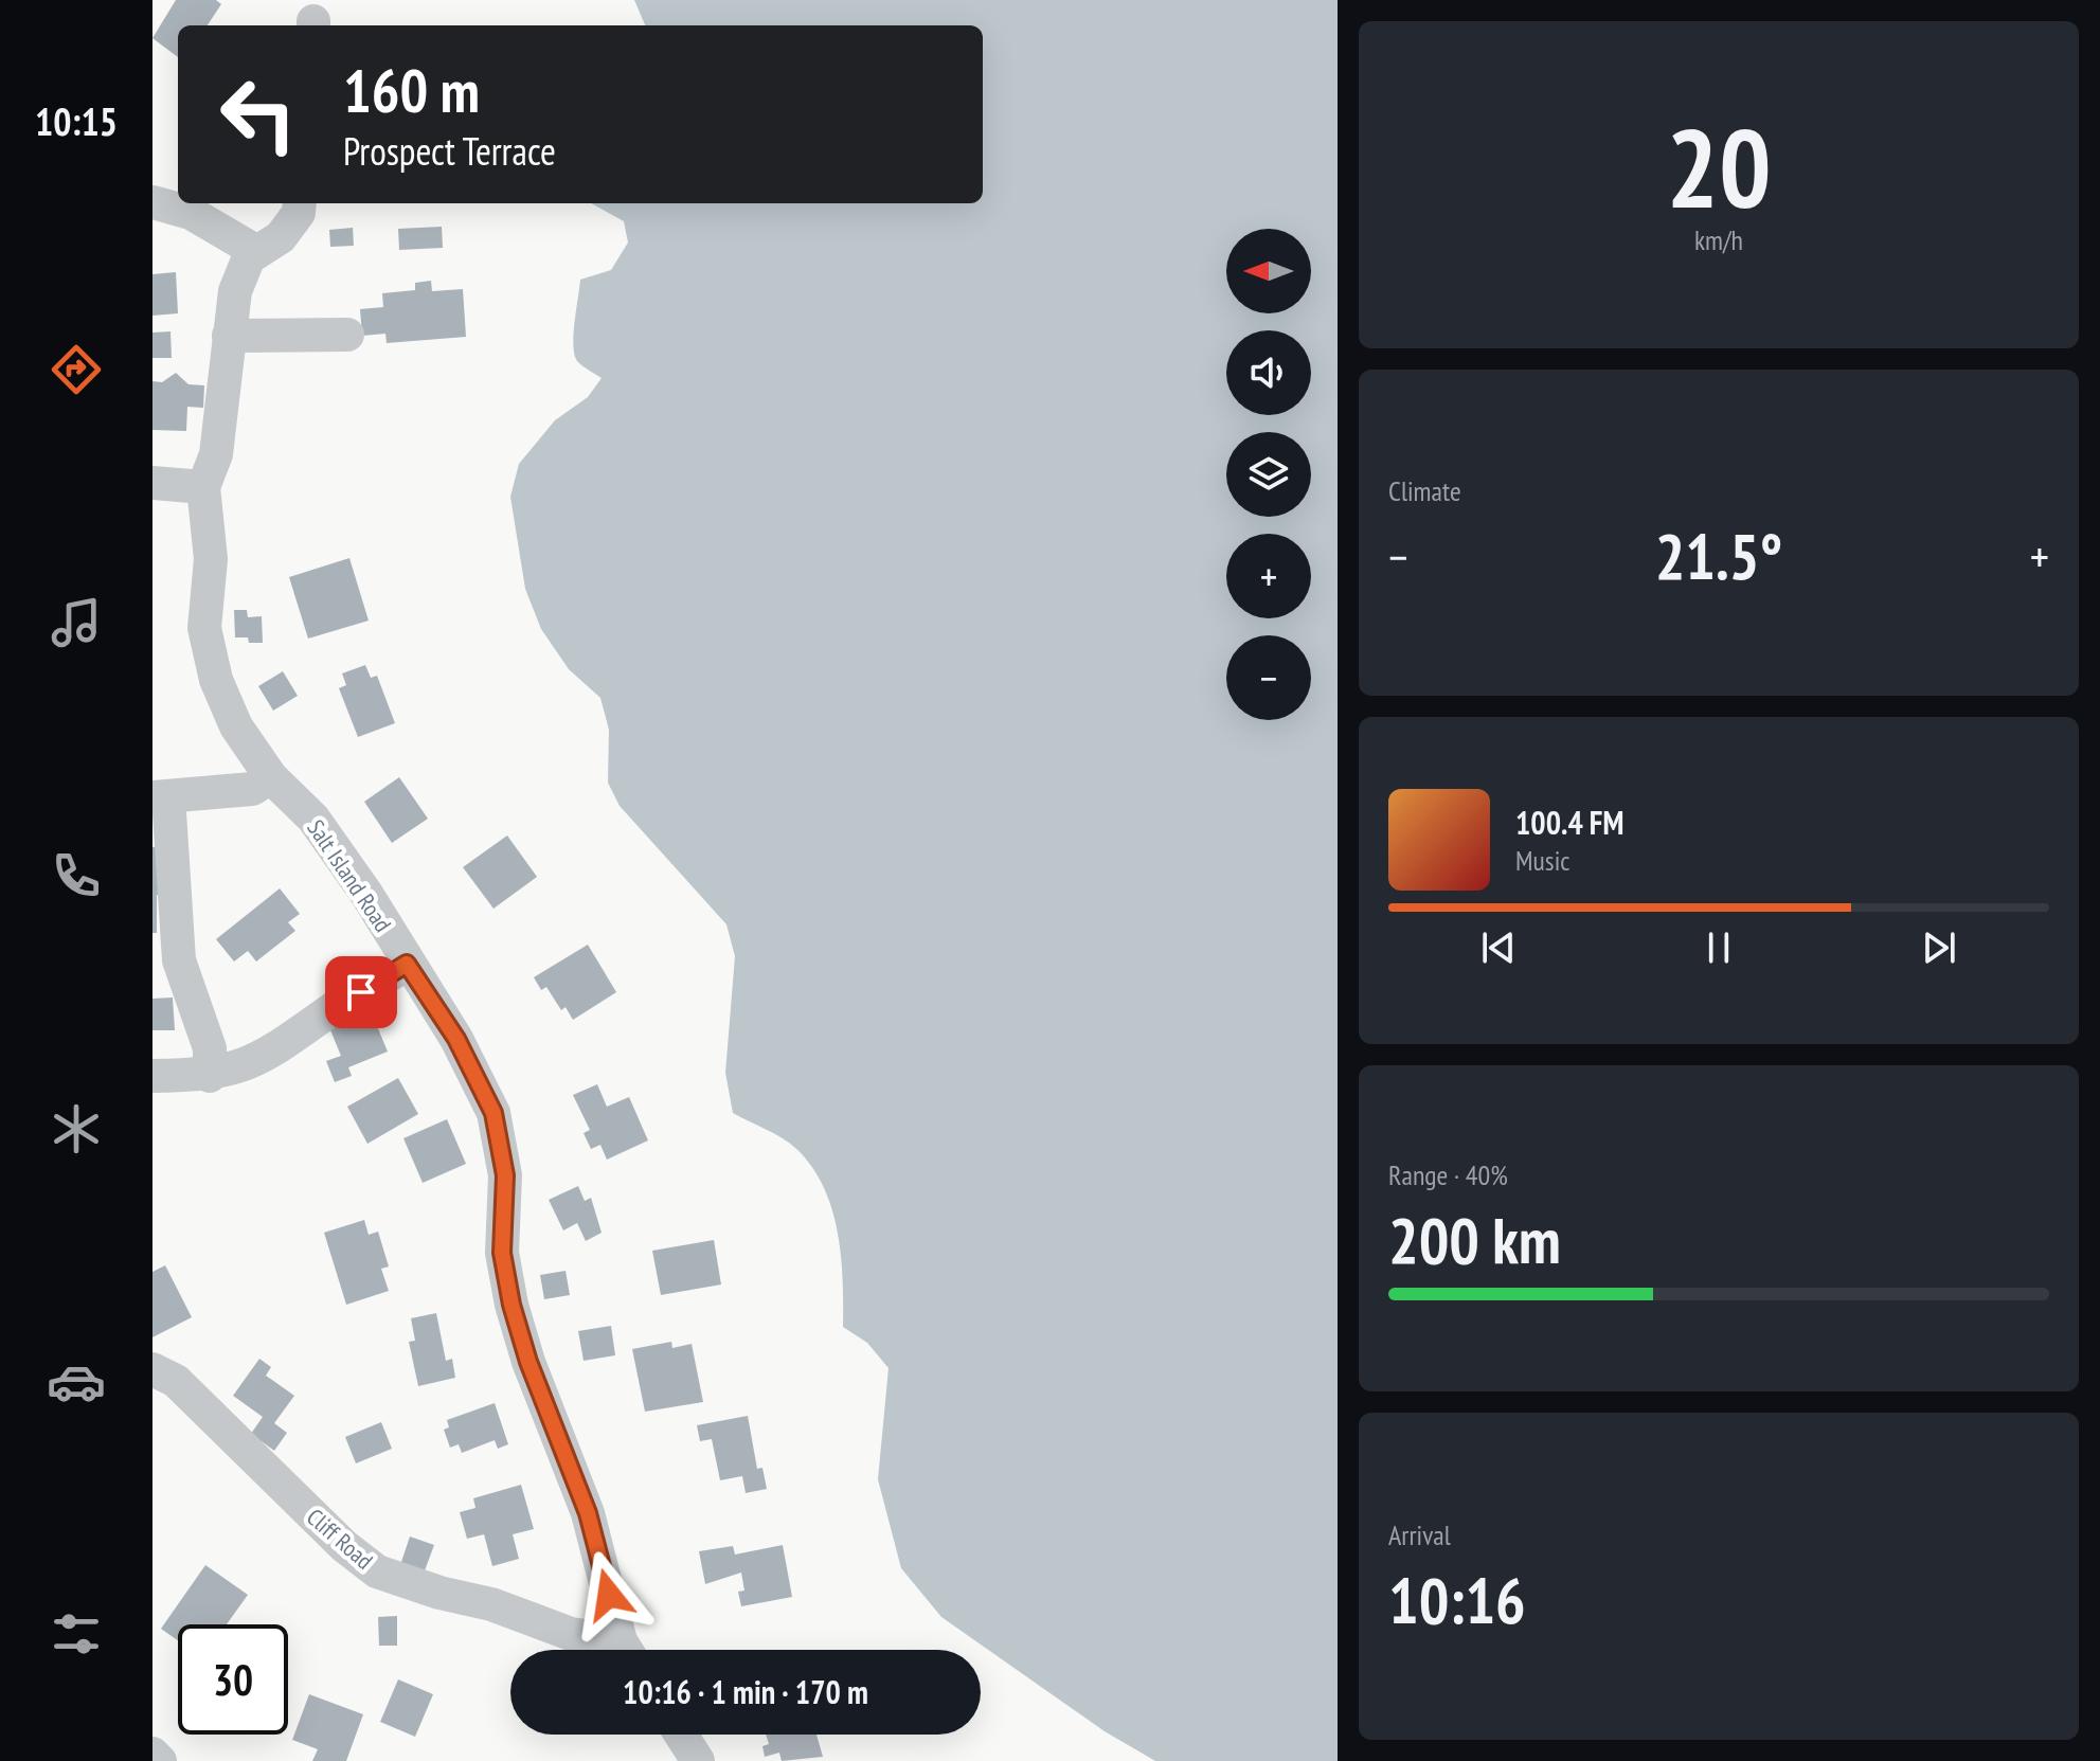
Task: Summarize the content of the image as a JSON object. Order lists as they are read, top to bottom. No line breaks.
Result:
{"streets":{"street":["Salt Island Road","Cliff Road"]},"north":"left","page":{"tabs":"10:15","tile":[["20","km/h"],"Climate",["Range · 40%","200 km"],["Arrival","10:16"]],"turn":["160 m","Prospect Terrace"],"map_buttons":["+","−"],"heat":["−","21.5°","+"],"song":["100.4 FM","Music"],"limit":"30","trip":"10:16 · 1 min · 170 m"}}
